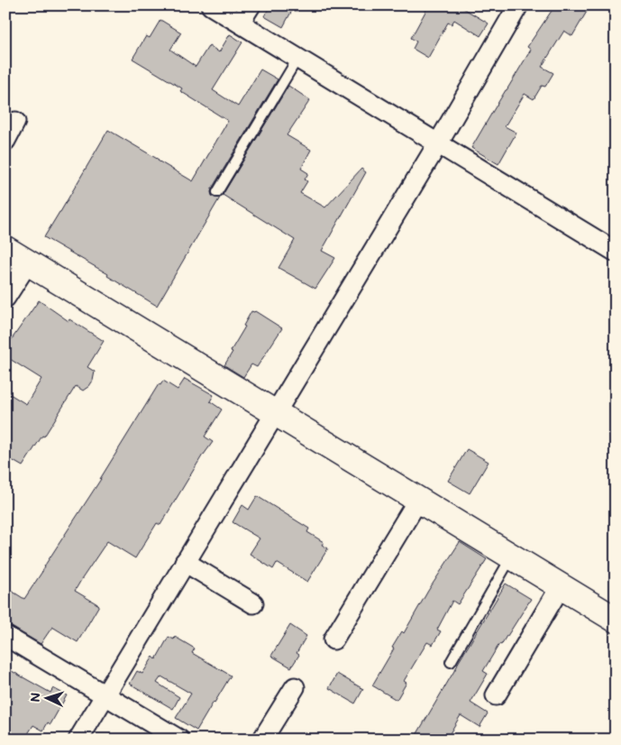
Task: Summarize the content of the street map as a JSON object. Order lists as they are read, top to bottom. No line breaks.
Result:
{"north":"left"}
